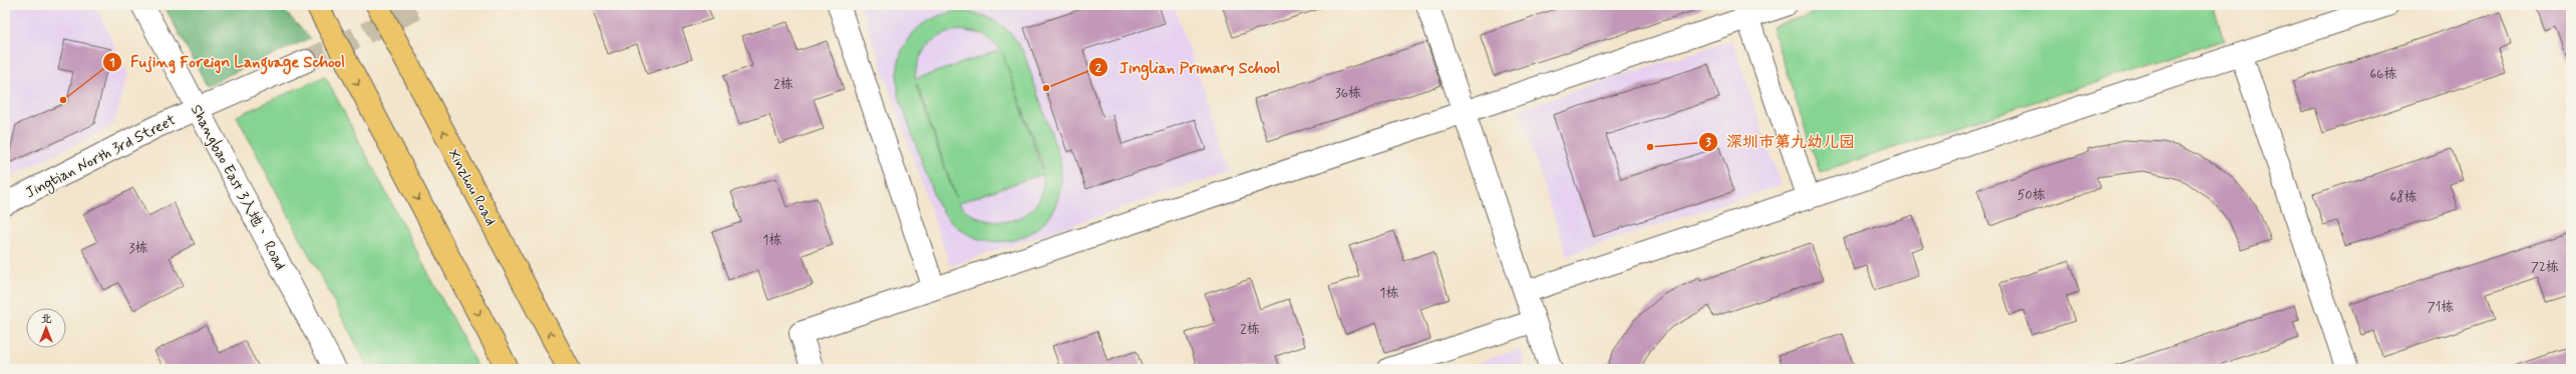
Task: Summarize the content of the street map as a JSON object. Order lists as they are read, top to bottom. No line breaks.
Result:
{"streets":{"main road":["Xinzhou Road"],"street":["Jingtian North 3rd Street","Shangbao East 3入地、 Road"]},"crossings":[["Jingtian North 3rd Street","Shangbao East 3入地、 Road"]],"places":["Jinglian Primary School","Fujing Foreign Language School","深圳市第九幼儿园"],"house_numbers":["66栋","2栋","36栋","50栋","68栋","1栋","3栋","72栋","1栋","71栋","2栋"],"north":"top"}
